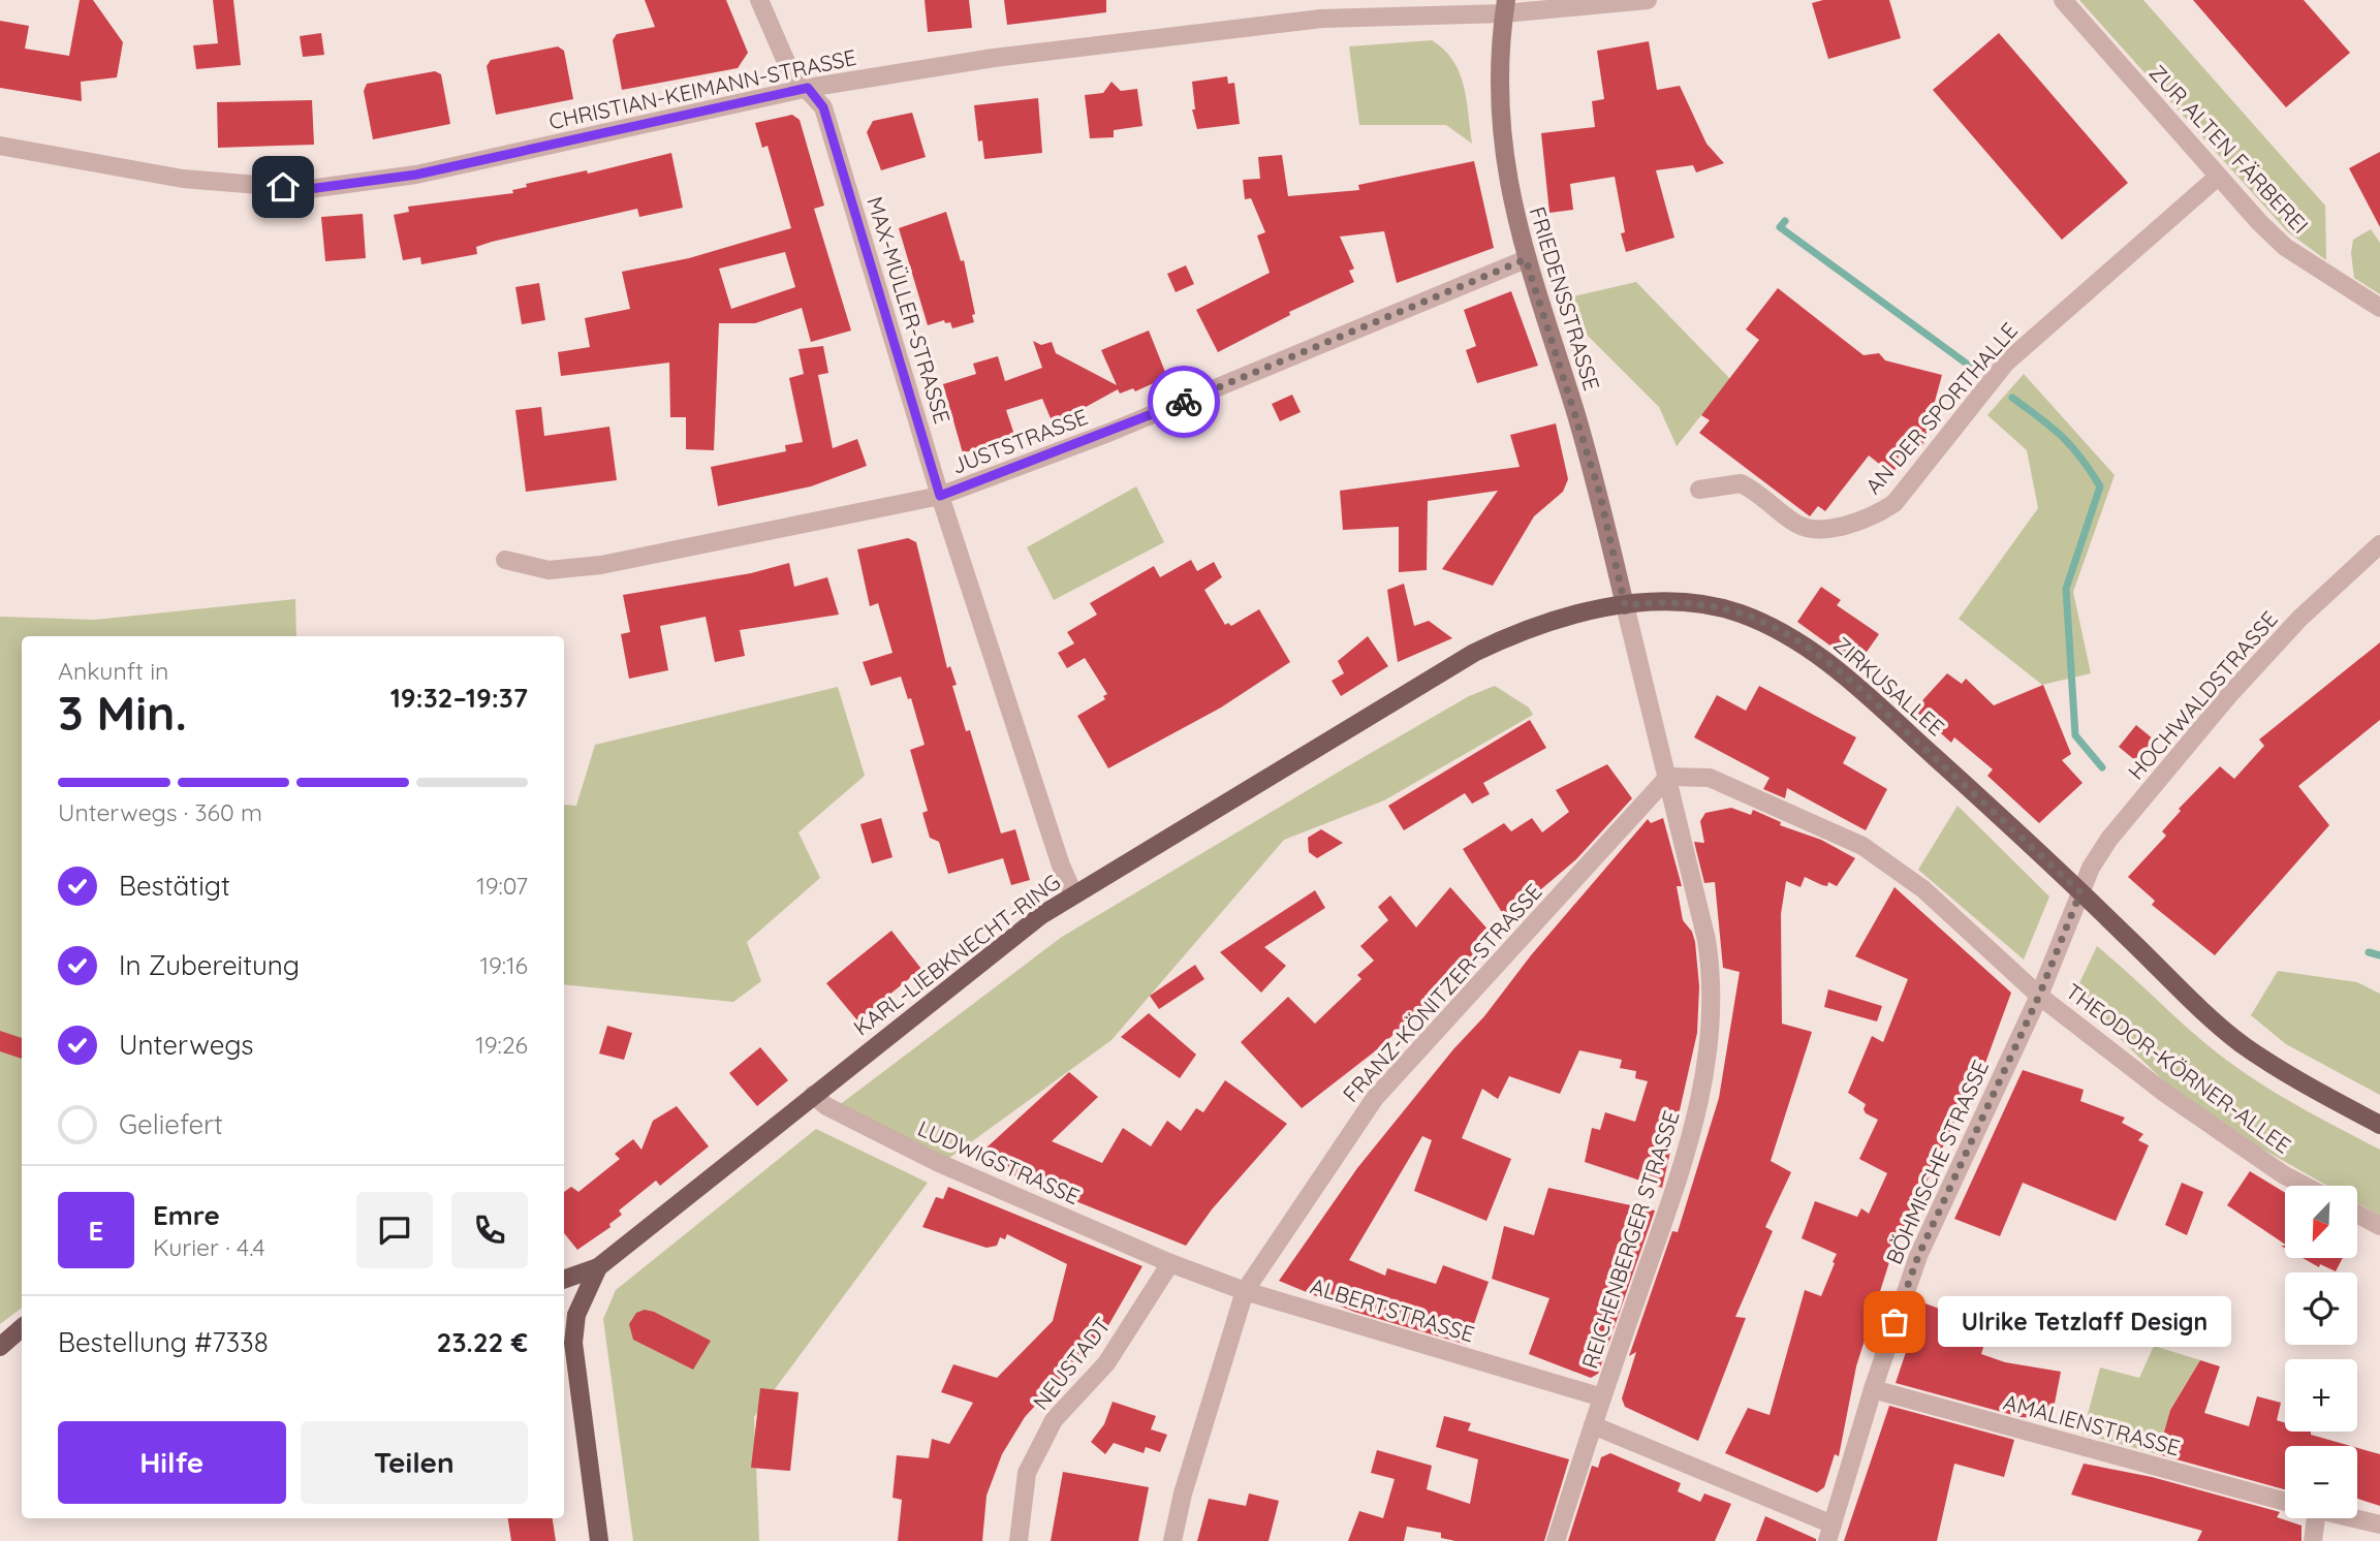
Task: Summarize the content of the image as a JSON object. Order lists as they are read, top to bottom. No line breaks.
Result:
{"streets":{"main road":["FRIEDENSSTRASSE","ZIRKUSALLEE","KARL-LIEBKNECHT-RING"],"street":["CHRISTIAN-KEIMANN-STRASSE","ZUR ALTEN FÄRBEREI","MAX-MÜLLER-STRASSE","AN DER SPORTHALLE","JUSTSTRASSE","HOCHWALDSTRASSE","FRANZ-KÖNITZER-STRASSE","THEODOR-KÖRNER-ALLEE","LUDWIGSTRASSE","BÖHMISCHE STRASSE","REICHENBERGER STRASSE","ALBERTSTRASSE","NEUSTADT","AMALIENSTRASSE"]},"crossings":[["CHRISTIAN-KEIMANN-STRASSE","FRIEDENSSTRASSE"],["CHRISTIAN-KEIMANN-STRASSE","MAX-MÜLLER-STRASSE"],["ZUR ALTEN FÄRBEREI","AN DER SPORTHALLE"],["FRIEDENSSTRASSE","JUSTSTRASSE"],["FRIEDENSSTRASSE","ZIRKUSALLEE"],["FRIEDENSSTRASSE","KARL-LIEBKNECHT-RING"],["FRIEDENSSTRASSE","REICHENBERGER STRASSE"],["MAX-MÜLLER-STRASSE","JUSTSTRASSE"],["MAX-MÜLLER-STRASSE","KARL-LIEBKNECHT-RING"],["ZIRKUSALLEE","HOCHWALDSTRASSE"],["ZIRKUSALLEE","KARL-LIEBKNECHT-RING"],["ZIRKUSALLEE","BÖHMISCHE STRASSE"],["ZIRKUSALLEE","REICHENBERGER STRASSE"],["HOCHWALDSTRASSE","BÖHMISCHE STRASSE"],["KARL-LIEBKNECHT-RING","LUDWIGSTRASSE"],["KARL-LIEBKNECHT-RING","REICHENBERGER STRASSE"],["FRANZ-KÖNITZER-STRASSE","THEODOR-KÖRNER-ALLEE"],["FRANZ-KÖNITZER-STRASSE","REICHENBERGER STRASSE"],["FRANZ-KÖNITZER-STRASSE","ALBERTSTRASSE"],["THEODOR-KÖRNER-ALLEE","BÖHMISCHE STRASSE"],["THEODOR-KÖRNER-ALLEE","REICHENBERGER STRASSE"],["LUDWIGSTRASSE","ALBERTSTRASSE"],["LUDWIGSTRASSE","NEUSTADT"],["BÖHMISCHE STRASSE","AMALIENSTRASSE"],["REICHENBERGER STRASSE","ALBERTSTRASSE"],["ALBERTSTRASSE","NEUSTADT"]],"places":["Ulrike Tetzlaff Design"],"north":"bottom left","page":{"heading":["3 Min.","Ankunft in","19:32–19:37"],"panel":["Emre","Kurier · 4.4","Bestellung #7338","23.22 €"],"bar":"Unterwegs · 360 m","list":[["Bestätigt","19:07"],["In Zubereitung","19:16"],["Unterwegs","19:26"],"Geliefert"],"map_buttons":["+","−"],"round":"E","bubble":"Ulrike Tetzlaff Design","buttons":["Hilfe","Teilen"]}}
